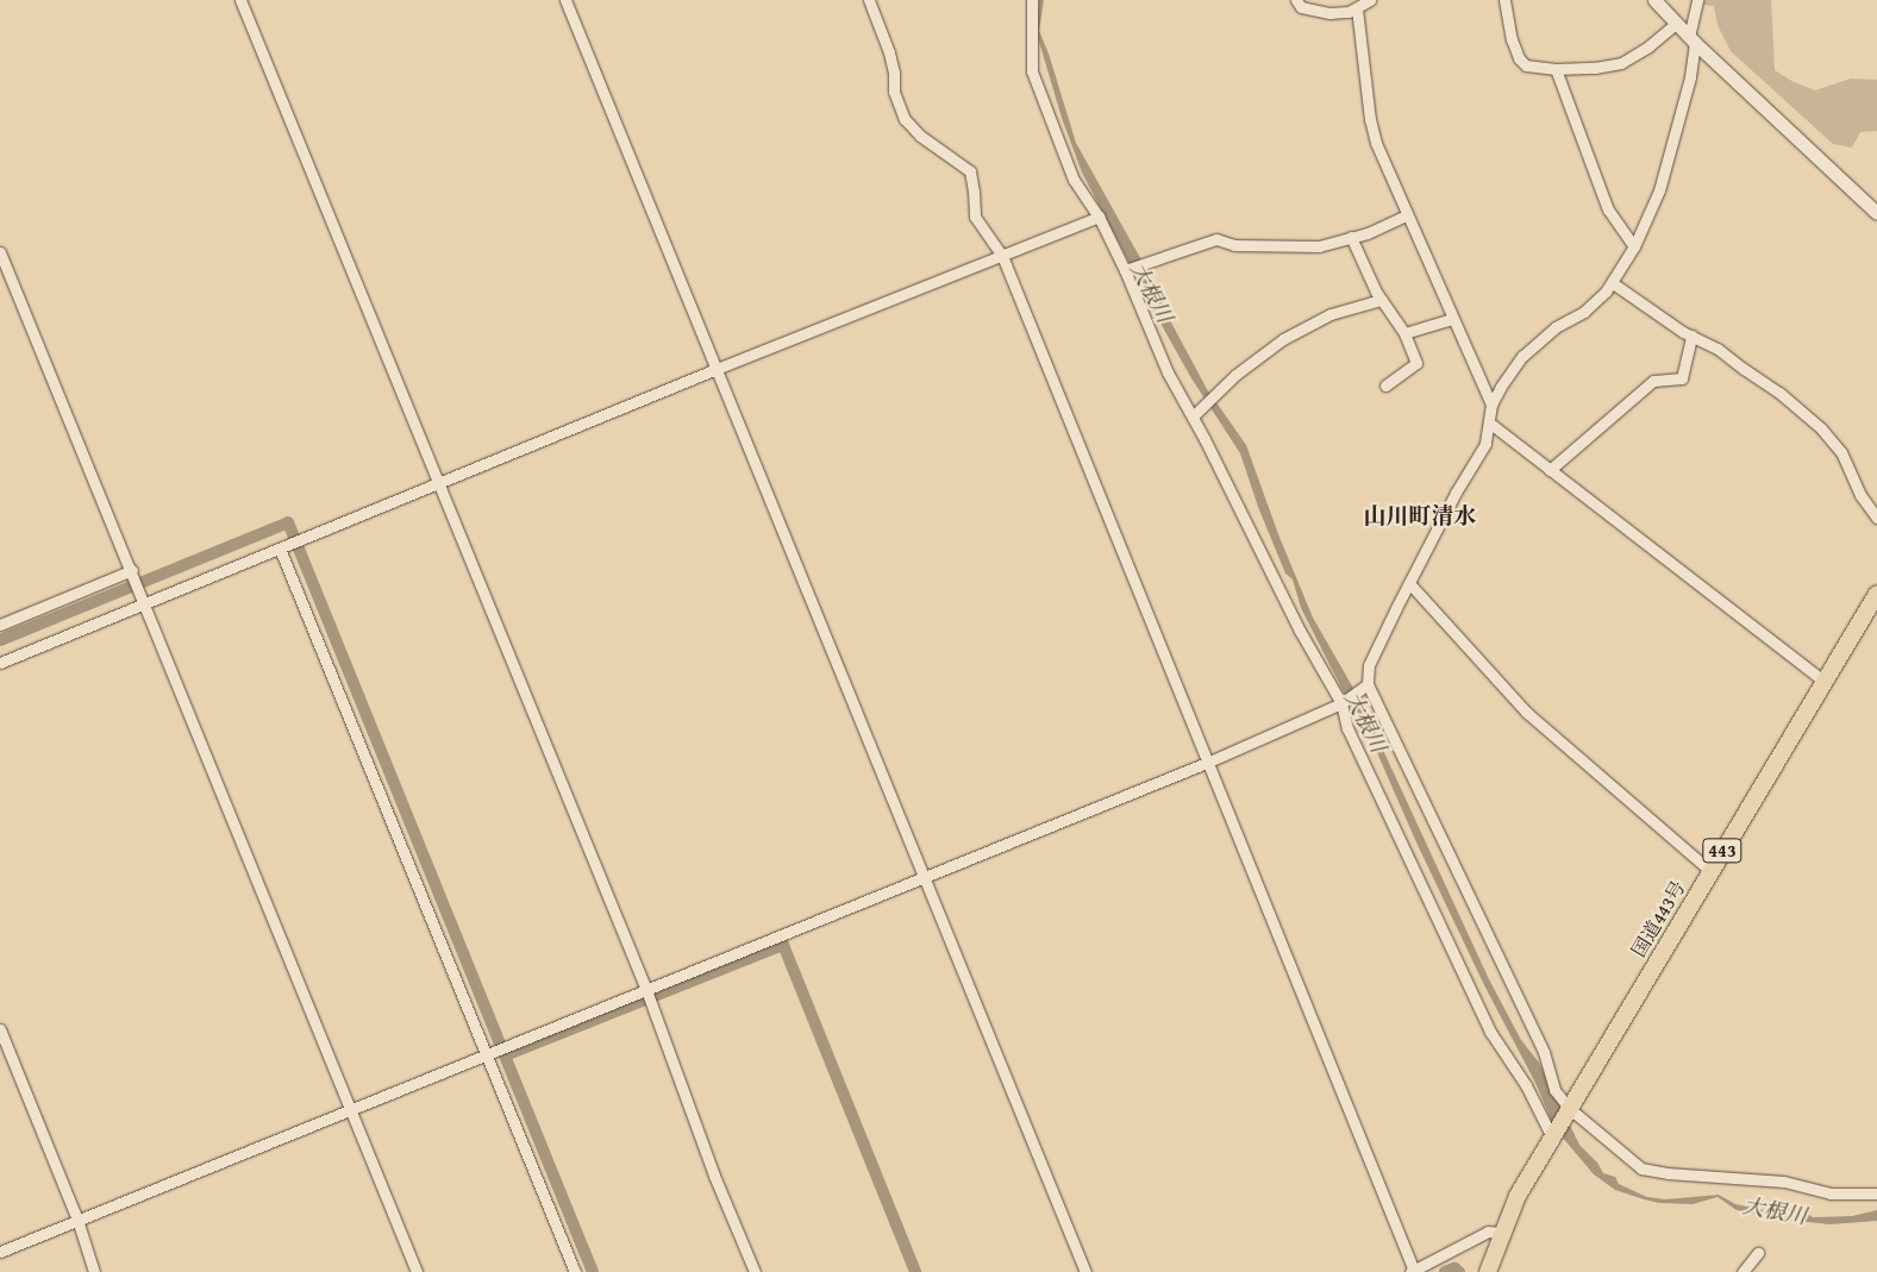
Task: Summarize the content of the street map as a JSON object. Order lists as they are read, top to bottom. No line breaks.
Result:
{"streets":{"highway":["443","国道443号"]},"districts":["山川町清水"],"water":["大根川"]}
